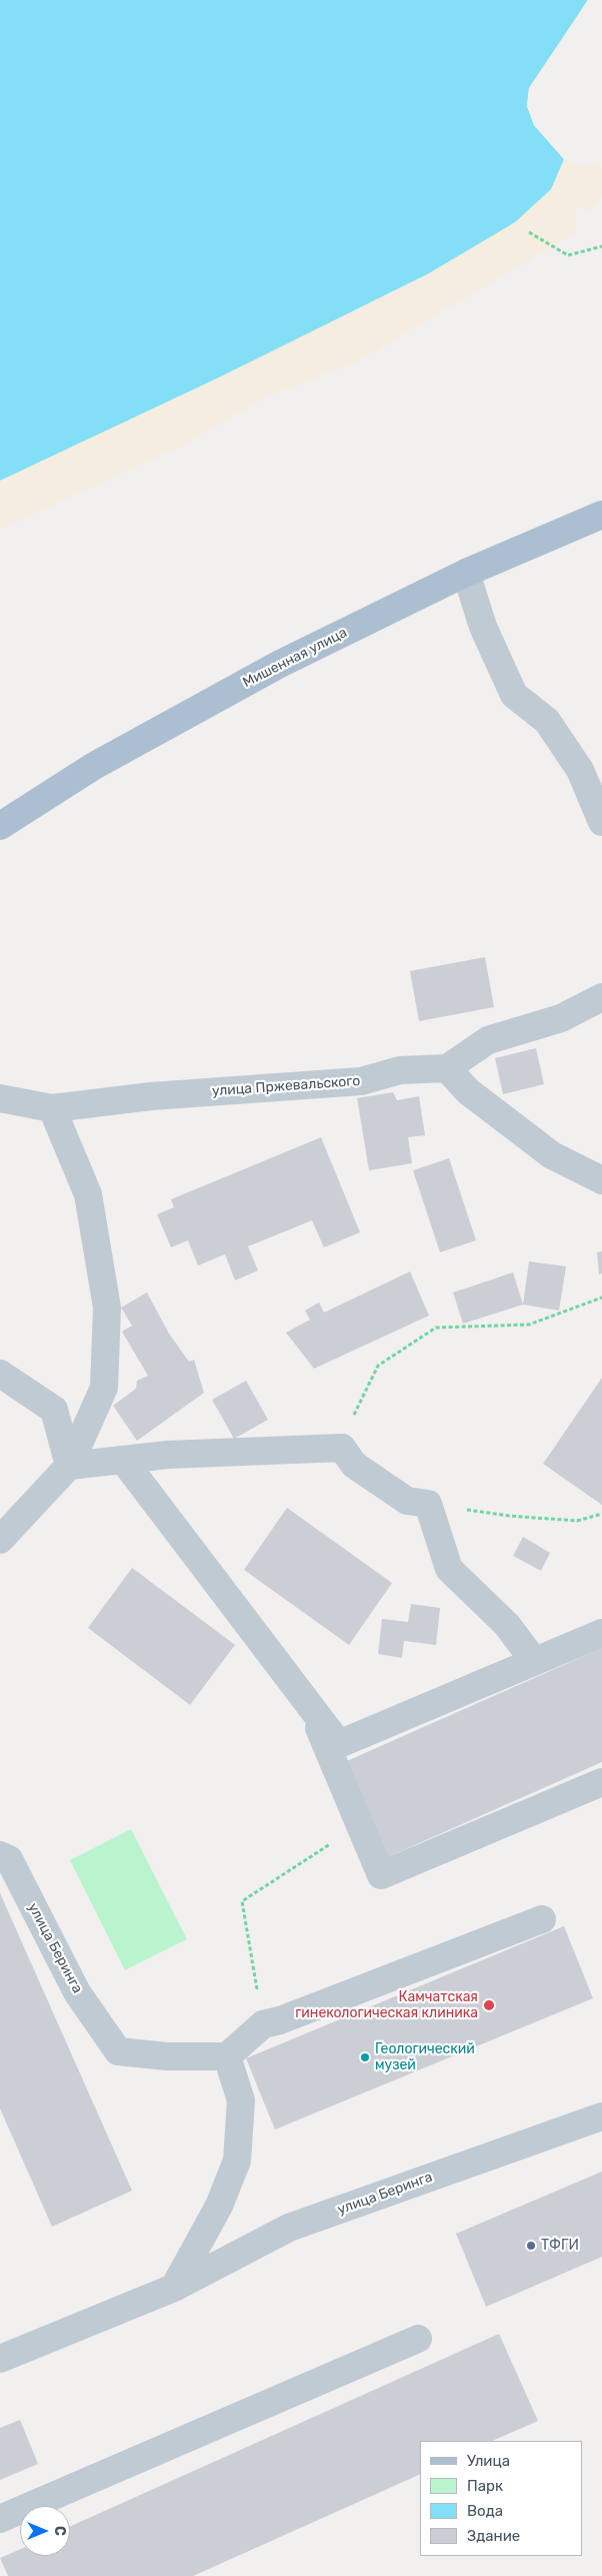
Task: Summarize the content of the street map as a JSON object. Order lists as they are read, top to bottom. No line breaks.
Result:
{"streets":{"main road":["Мишенная улица"],"street":["улица Пржевальского","улица Беринга"]},"places":["Камчатская гинекологическая клиника","Геологический музей","ТФГИ"],"legend":["Улица","Парк","Вода","Здание"],"north":"right"}
